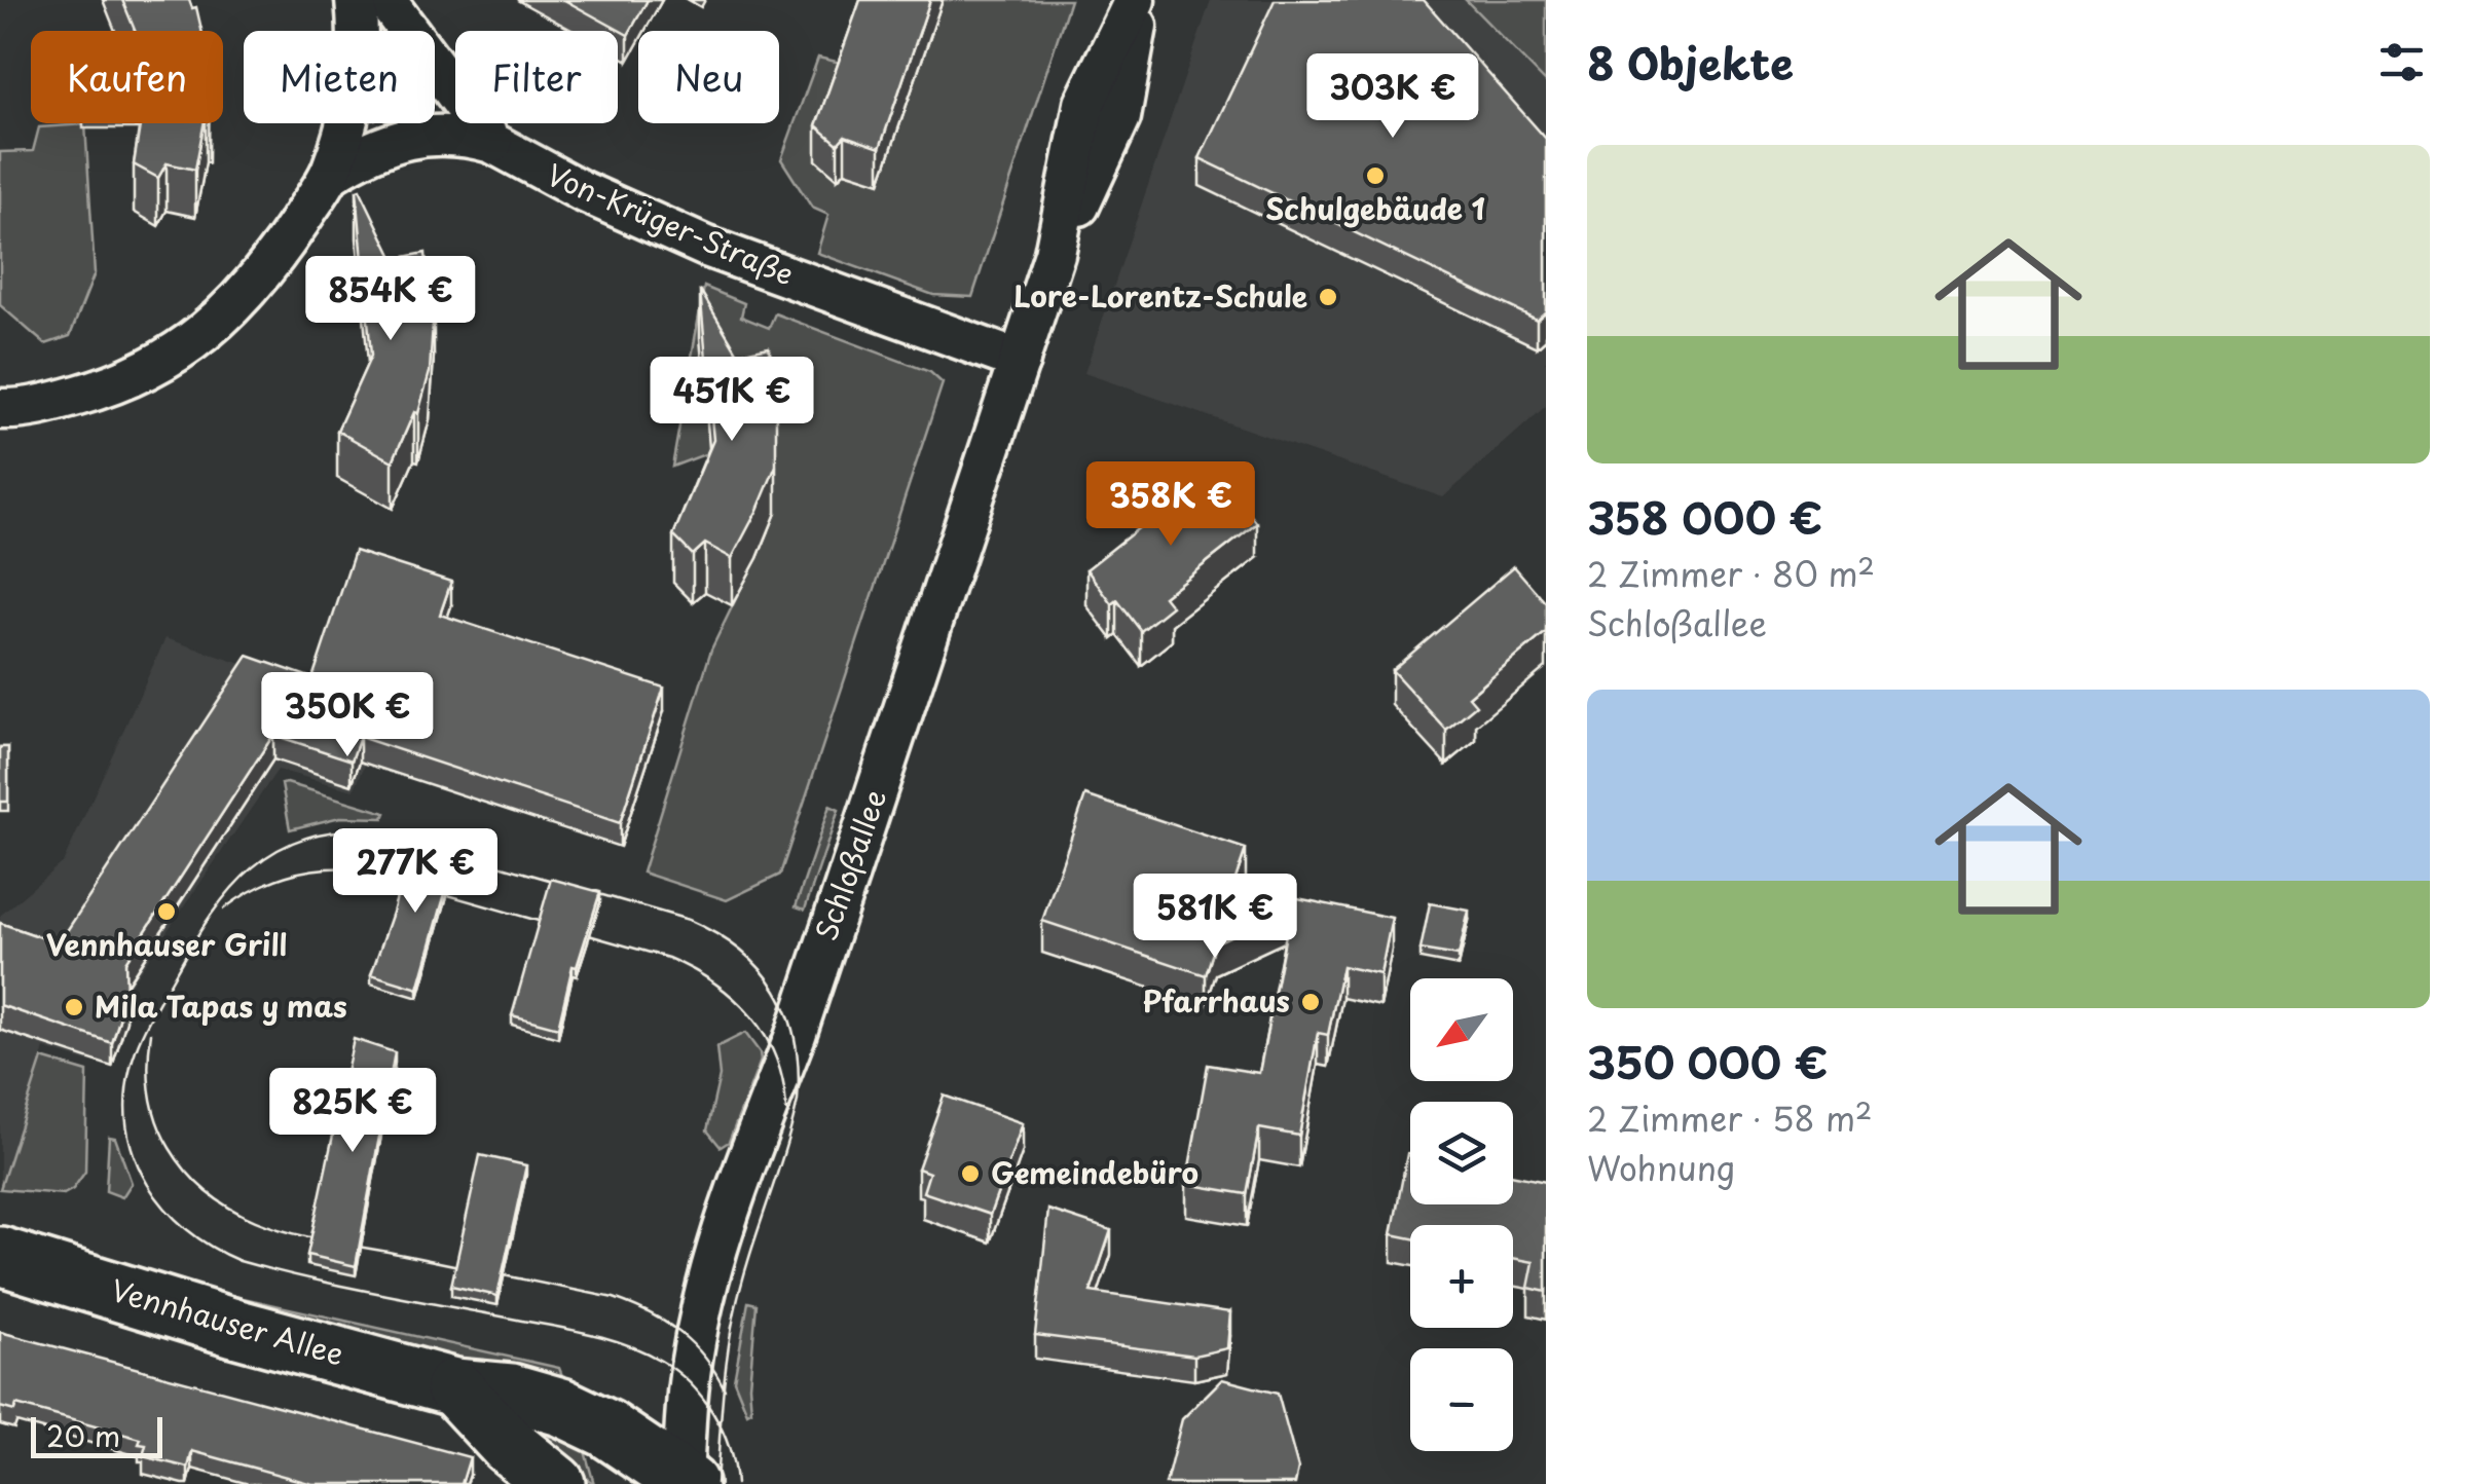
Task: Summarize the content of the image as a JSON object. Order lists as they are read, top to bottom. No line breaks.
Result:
{"streets":{"main road":["Vennhauser Allee"],"street":["Von-Krüger-Straße","Schloßallee"]},"crossings":[["Von-Krüger-Straße","Schloßallee"],["Schloßallee","Vennhauser Allee"]],"places":["Schulgebäude 1","Lore-Lorentz-Schule","Vennhauser Grill","Pfarrhaus","Mila Tapas y mas","Gemeindebüro"],"scale_bar":"20 m","north":"bottom left","page":{"heading":"8 Objekte","chip":["Kaufen","Mieten","Filter","Neu"],"price":["303K €","854K €","451K €","358K €","350K €","277K €","581K €","825K €"],"list":[{"name":"358 000 €","note":"2 Zimmer · 80 m² · Schloßallee"},{"name":"350 000 €","note":"2 Zimmer · 58 m² · Wohnung"}],"map_buttons":["+","−"],"scale":"20 m"}}
